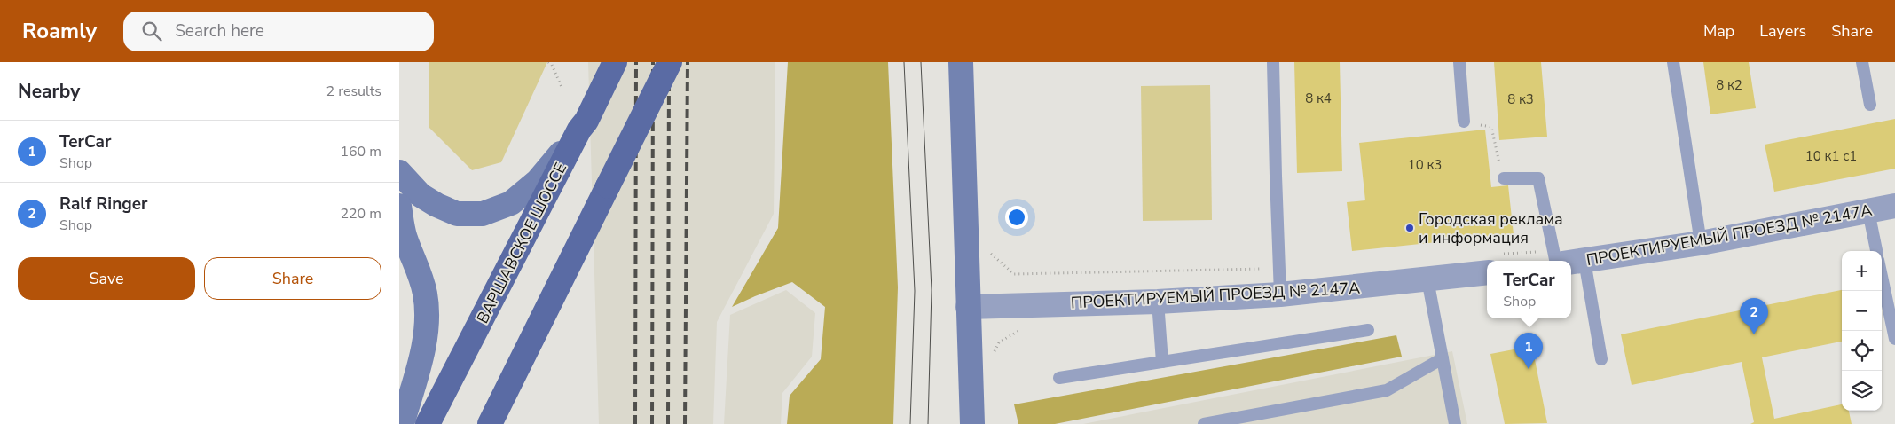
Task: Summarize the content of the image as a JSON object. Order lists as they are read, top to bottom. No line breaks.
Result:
{"streets":{"main road":["ВАРШАВСКОЕ ШОССЕ"],"street":["ПРОЕКТИРУЕМЫЙ ПРОЕЗД № 2147А"]},"places":["Городская реклама и информация"],"house_numbers":["8 к2","8 к4","8 к3","10 к1 с1","10 к3"],"page":{"header":"Roamly","search":"Search here","nav":["Map","Layers","Share"],"heading":["Nearby","2 results"],"list":[{"mark":"1","name":"TerCar","note":"Shop","value":"160 m"},{"mark":"2","name":"Ralf Ringer","note":"Shop","value":"220 m"}],"buttons":["Save","Share"],"map_buttons":["+","−"],"popup":["TerCar","Shop"],"pins":["2","1"]}}
